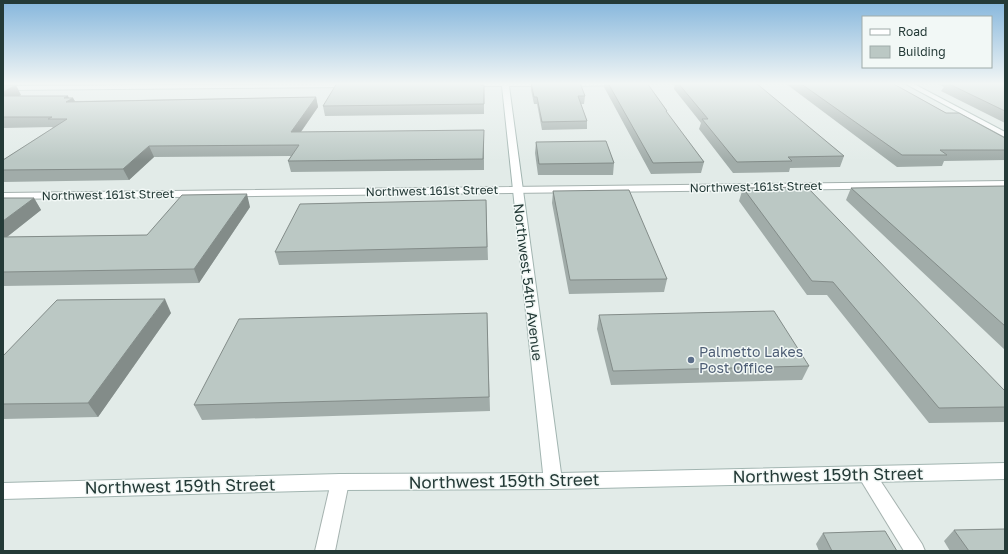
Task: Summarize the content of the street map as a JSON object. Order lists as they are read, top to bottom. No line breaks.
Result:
{"streets":{"street":["Northwest 161st Street","Northwest 54th Avenue","Northwest 159th Street"]},"crossings":[["Northwest 161st Street","Northwest 54th Avenue"],["Northwest 54th Avenue","Northwest 159th Street"]],"places":["Palmetto Lakes Post Office"],"legend":["Road","Building"]}
